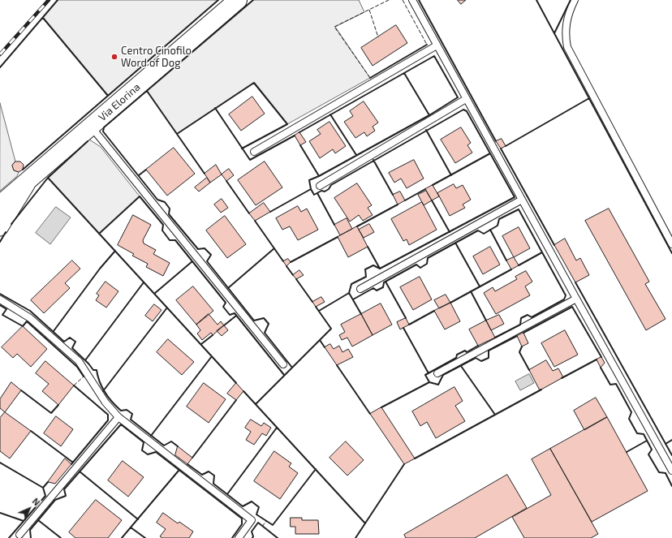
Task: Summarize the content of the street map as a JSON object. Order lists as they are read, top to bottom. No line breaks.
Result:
{"streets":{"main road":["Via Elorina"]},"places":["Centro Cinofilo Word of Dog"],"north":"top right"}
